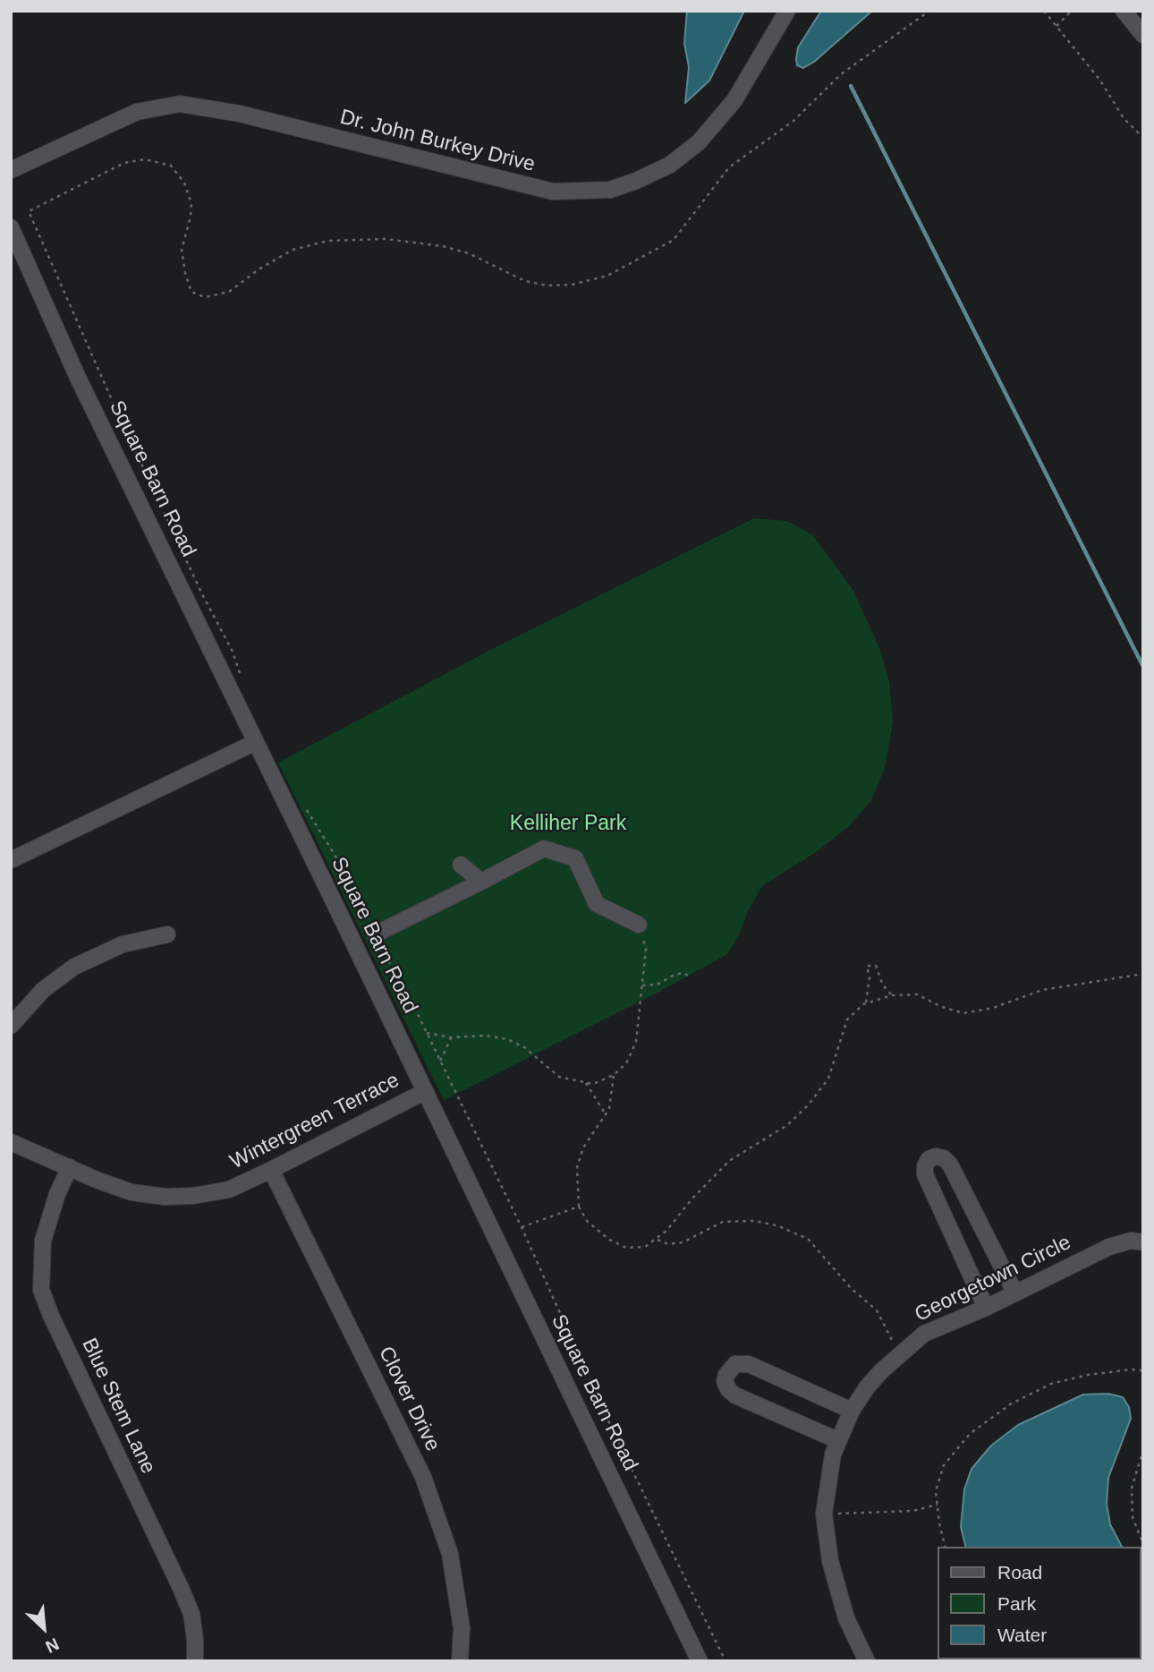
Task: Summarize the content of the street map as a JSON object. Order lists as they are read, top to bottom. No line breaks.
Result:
{"streets":{"street":["Dr. John Burkey Drive","Square Barn Road","Wintergreen Terrace","Georgetown Circle","Clover Drive","Blue Stem Lane"]},"crossings":[["Square Barn Road","Wintergreen Terrace"],["Wintergreen Terrace","Clover Drive"],["Wintergreen Terrace","Blue Stem Lane"]],"parks":["Kelliher Park"],"legend":["Road","Park","Water"],"north":"bottom right"}
